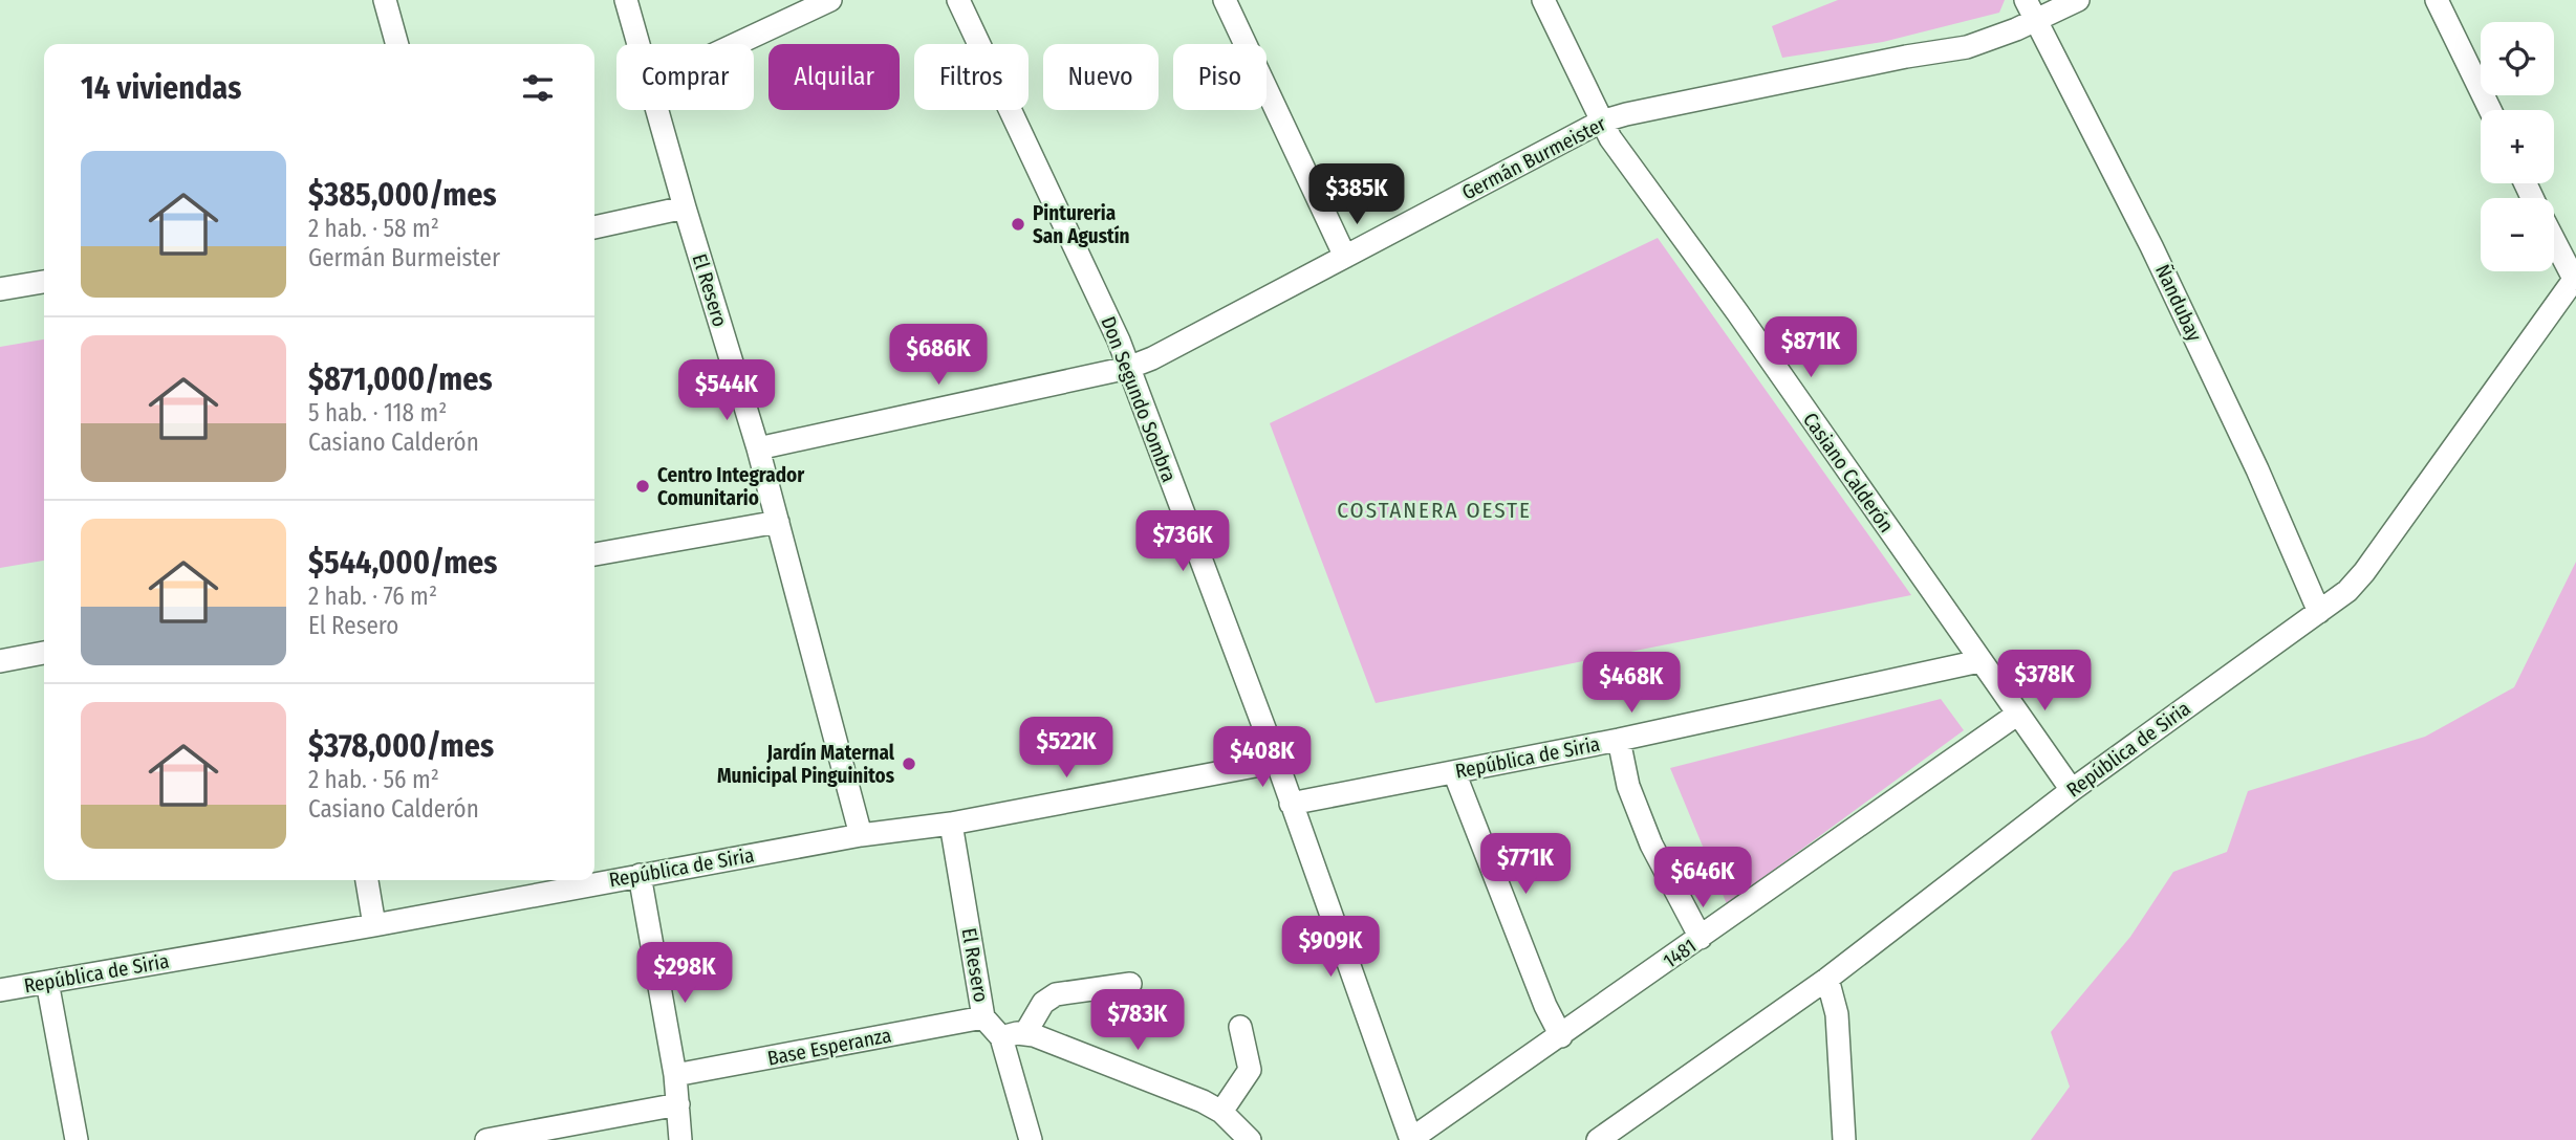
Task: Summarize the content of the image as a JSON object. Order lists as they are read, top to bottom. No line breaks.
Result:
{"streets":{"street":["Germán Burmeister","El Resero","Ñandubay","Don Segundo Sombra","Casiano Calderón","República de Siria","1481","Base Esperanza"]},"crossings":[["Germán Burmeister","El Resero"],["Germán Burmeister","Ñandubay"],["Germán Burmeister","Don Segundo Sombra"],["Germán Burmeister","Casiano Calderón"],["El Resero","República de Siria"],["El Resero","Base Esperanza"],["Ñandubay","República de Siria"],["Don Segundo Sombra","República de Siria"],["Don Segundo Sombra","1481"],["Casiano Calderón","República de Siria"],["Casiano Calderón","1481"]],"districts":["COSTANERA OESTE"],"places":["Pintureria San Agustín","Centro Integrador Comunitario","Jardín Maternal Municipal Pinguinitos"],"page":{"map_buttons":["+","−"],"chip":["Comprar","Alquilar","Filtros","Nuevo","Piso"],"heading":"14 viviendas","list":[{"name":"$385,000/mes","note":"2 hab. · 58 m² · Germán Burmeister"},{"name":"$871,000/mes","note":"5 hab. · 118 m² · Casiano Calderón"},{"name":"$544,000/mes","note":"2 hab. · 76 m² · El Resero"},{"name":"$378,000/mes","note":"2 hab. · 56 m² · Casiano Calderón"}],"price":["$385K","$871K","$686K","$544K","$736K","$378K","$468K","$522K","$408K","$771K","$646K","$909K","$298K","$783K"]}}
